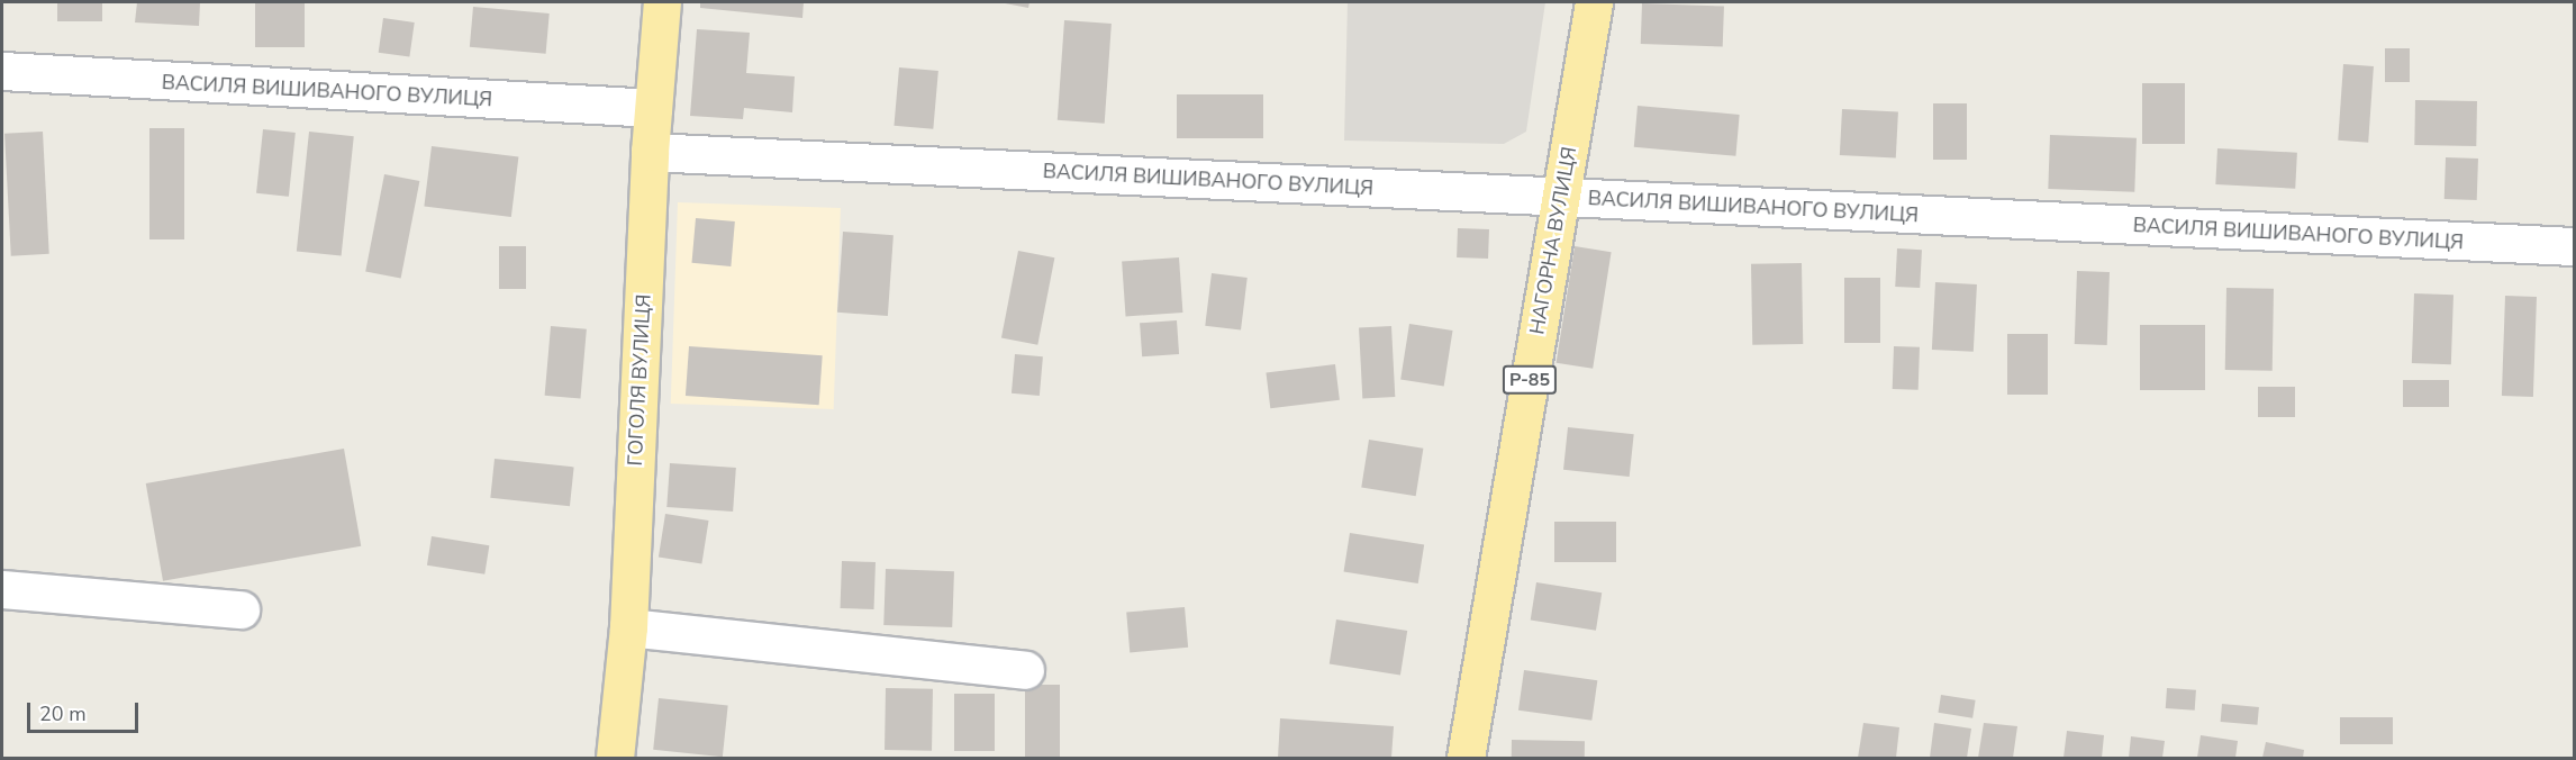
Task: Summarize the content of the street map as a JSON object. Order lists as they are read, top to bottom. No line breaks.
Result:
{"streets":{"main road":["НАГОРНА ВУЛИЦЯ","ГОГОЛЯ ВУЛИЦЯ","Р-85"],"street":["ВАСИЛЯ ВИШИВАНОГО ВУЛИЦЯ"]},"crossings":[["ВАСИЛЯ ВИШИВАНОГО ВУЛИЦЯ","НАГОРНА ВУЛИЦЯ"],["ВАСИЛЯ ВИШИВАНОГО ВУЛИЦЯ","ГОГОЛЯ ВУЛИЦЯ"]],"scale_bar":"20 m"}
